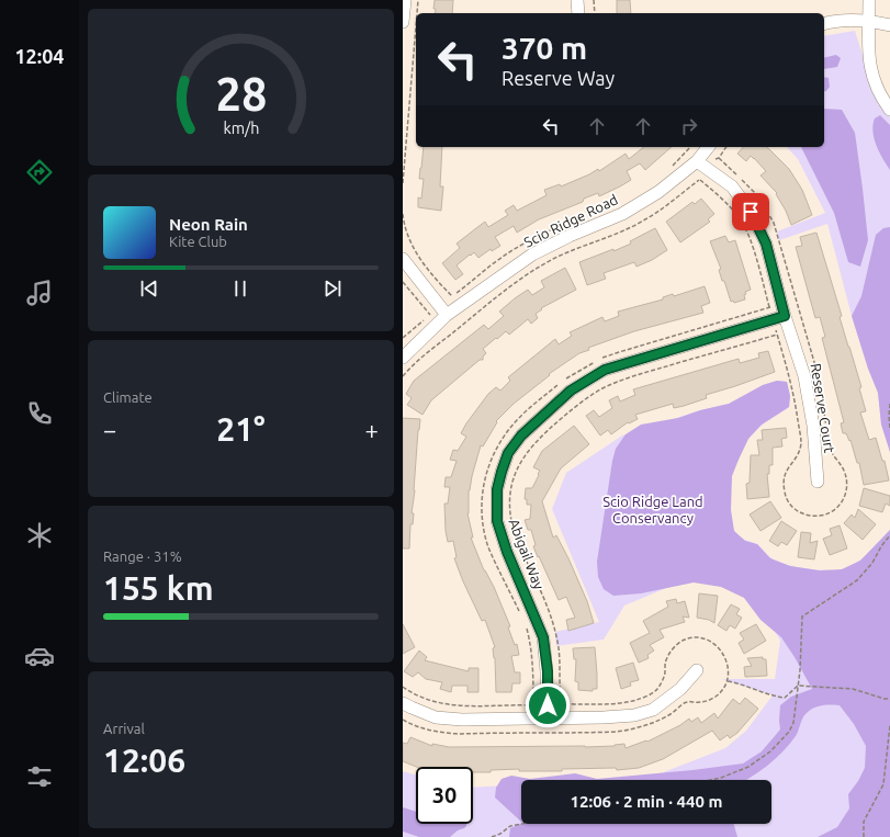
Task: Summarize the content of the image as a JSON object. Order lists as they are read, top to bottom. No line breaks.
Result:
{"streets":{"street":["Scio Ridge Road","Reserve Court","Abigail Way"]},"crossings":[["Scio Ridge Road","Reserve Court"],["Reserve Court","Abigail Way"]],"parks":["Scio Ridge Land Conservancy"],"page":{"tabs":"12:04","turn":["370 m","Reserve Way"],"song":["Neon Rain","Kite Club"],"tile":["Climate",["Range · 31%","155 km"],["Arrival","12:06"]],"heat":["−","21°","+"],"limit":"30","trip":"12:06 · 2 min · 440 m","gauge":["28","km/h"]}}
